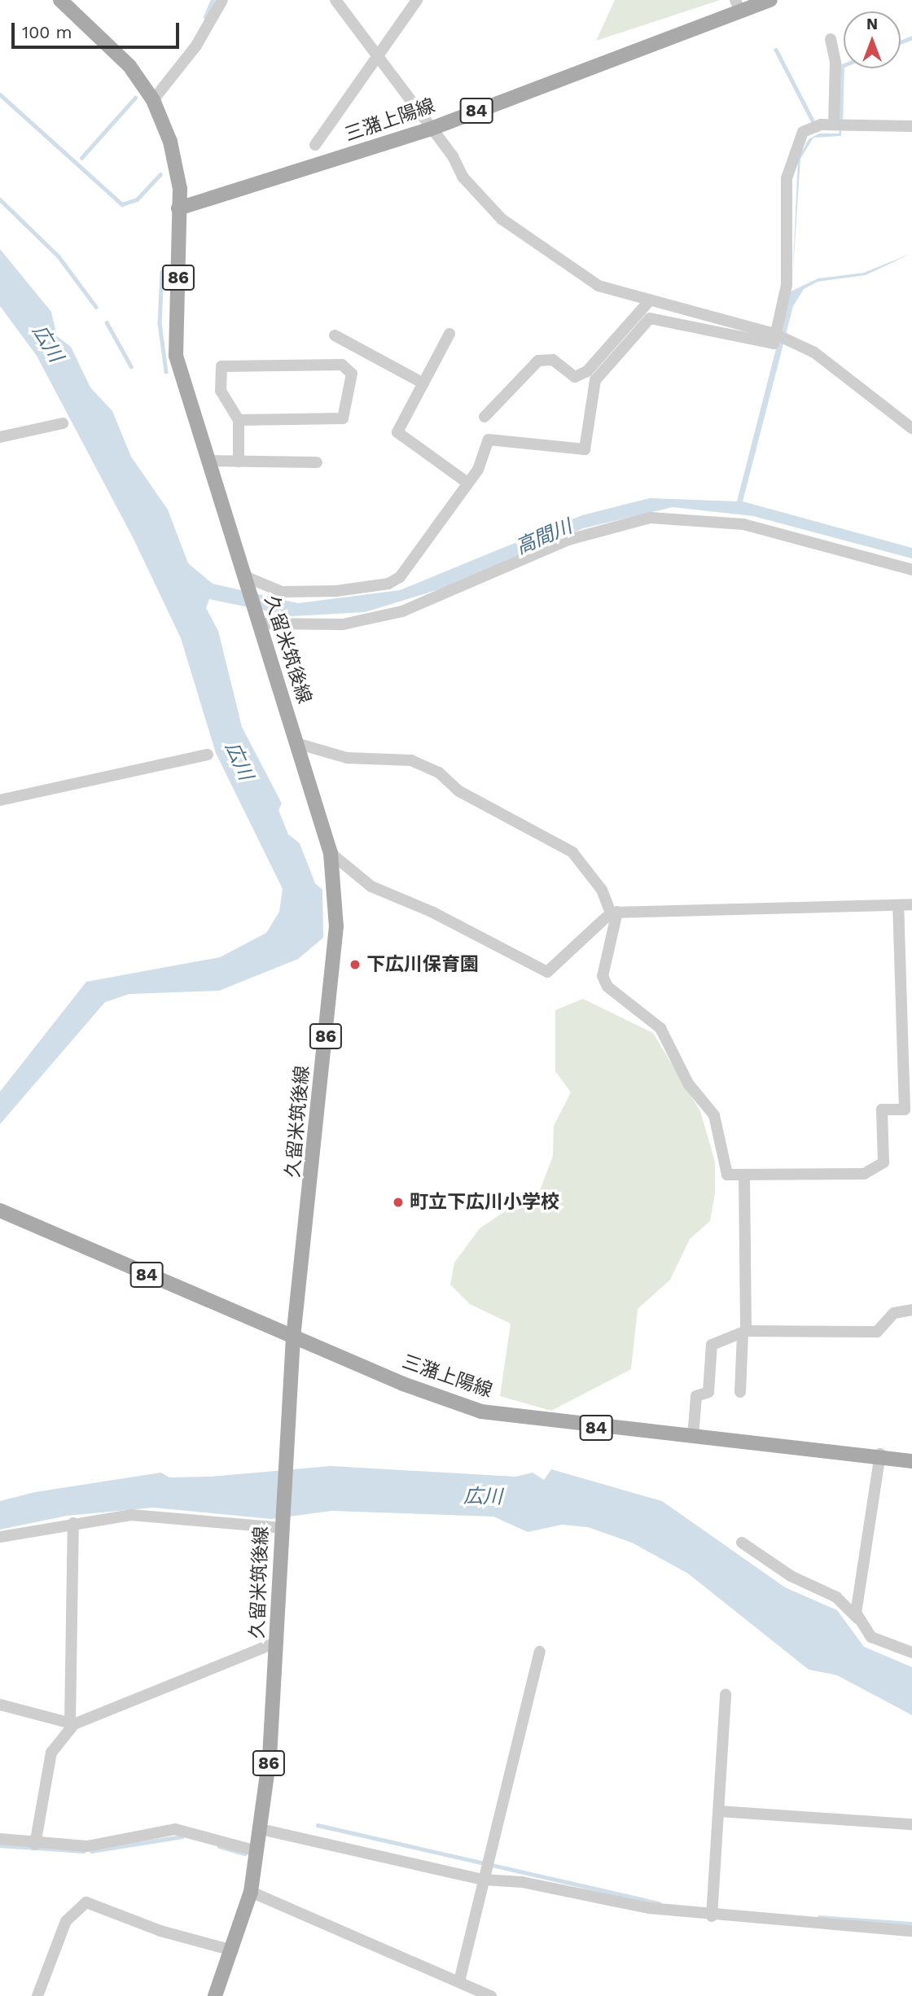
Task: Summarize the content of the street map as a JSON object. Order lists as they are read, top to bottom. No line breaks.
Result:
{"streets":{"main road":["84","三潴上陽線","86","久留米筑後線"]},"crossings":[["三潴上陽線","久留米筑後線"]],"water":["広川","高間川"],"places":["下広川保育園","町立下広川小学校"],"scale_bar":"100 m","north":"top"}
